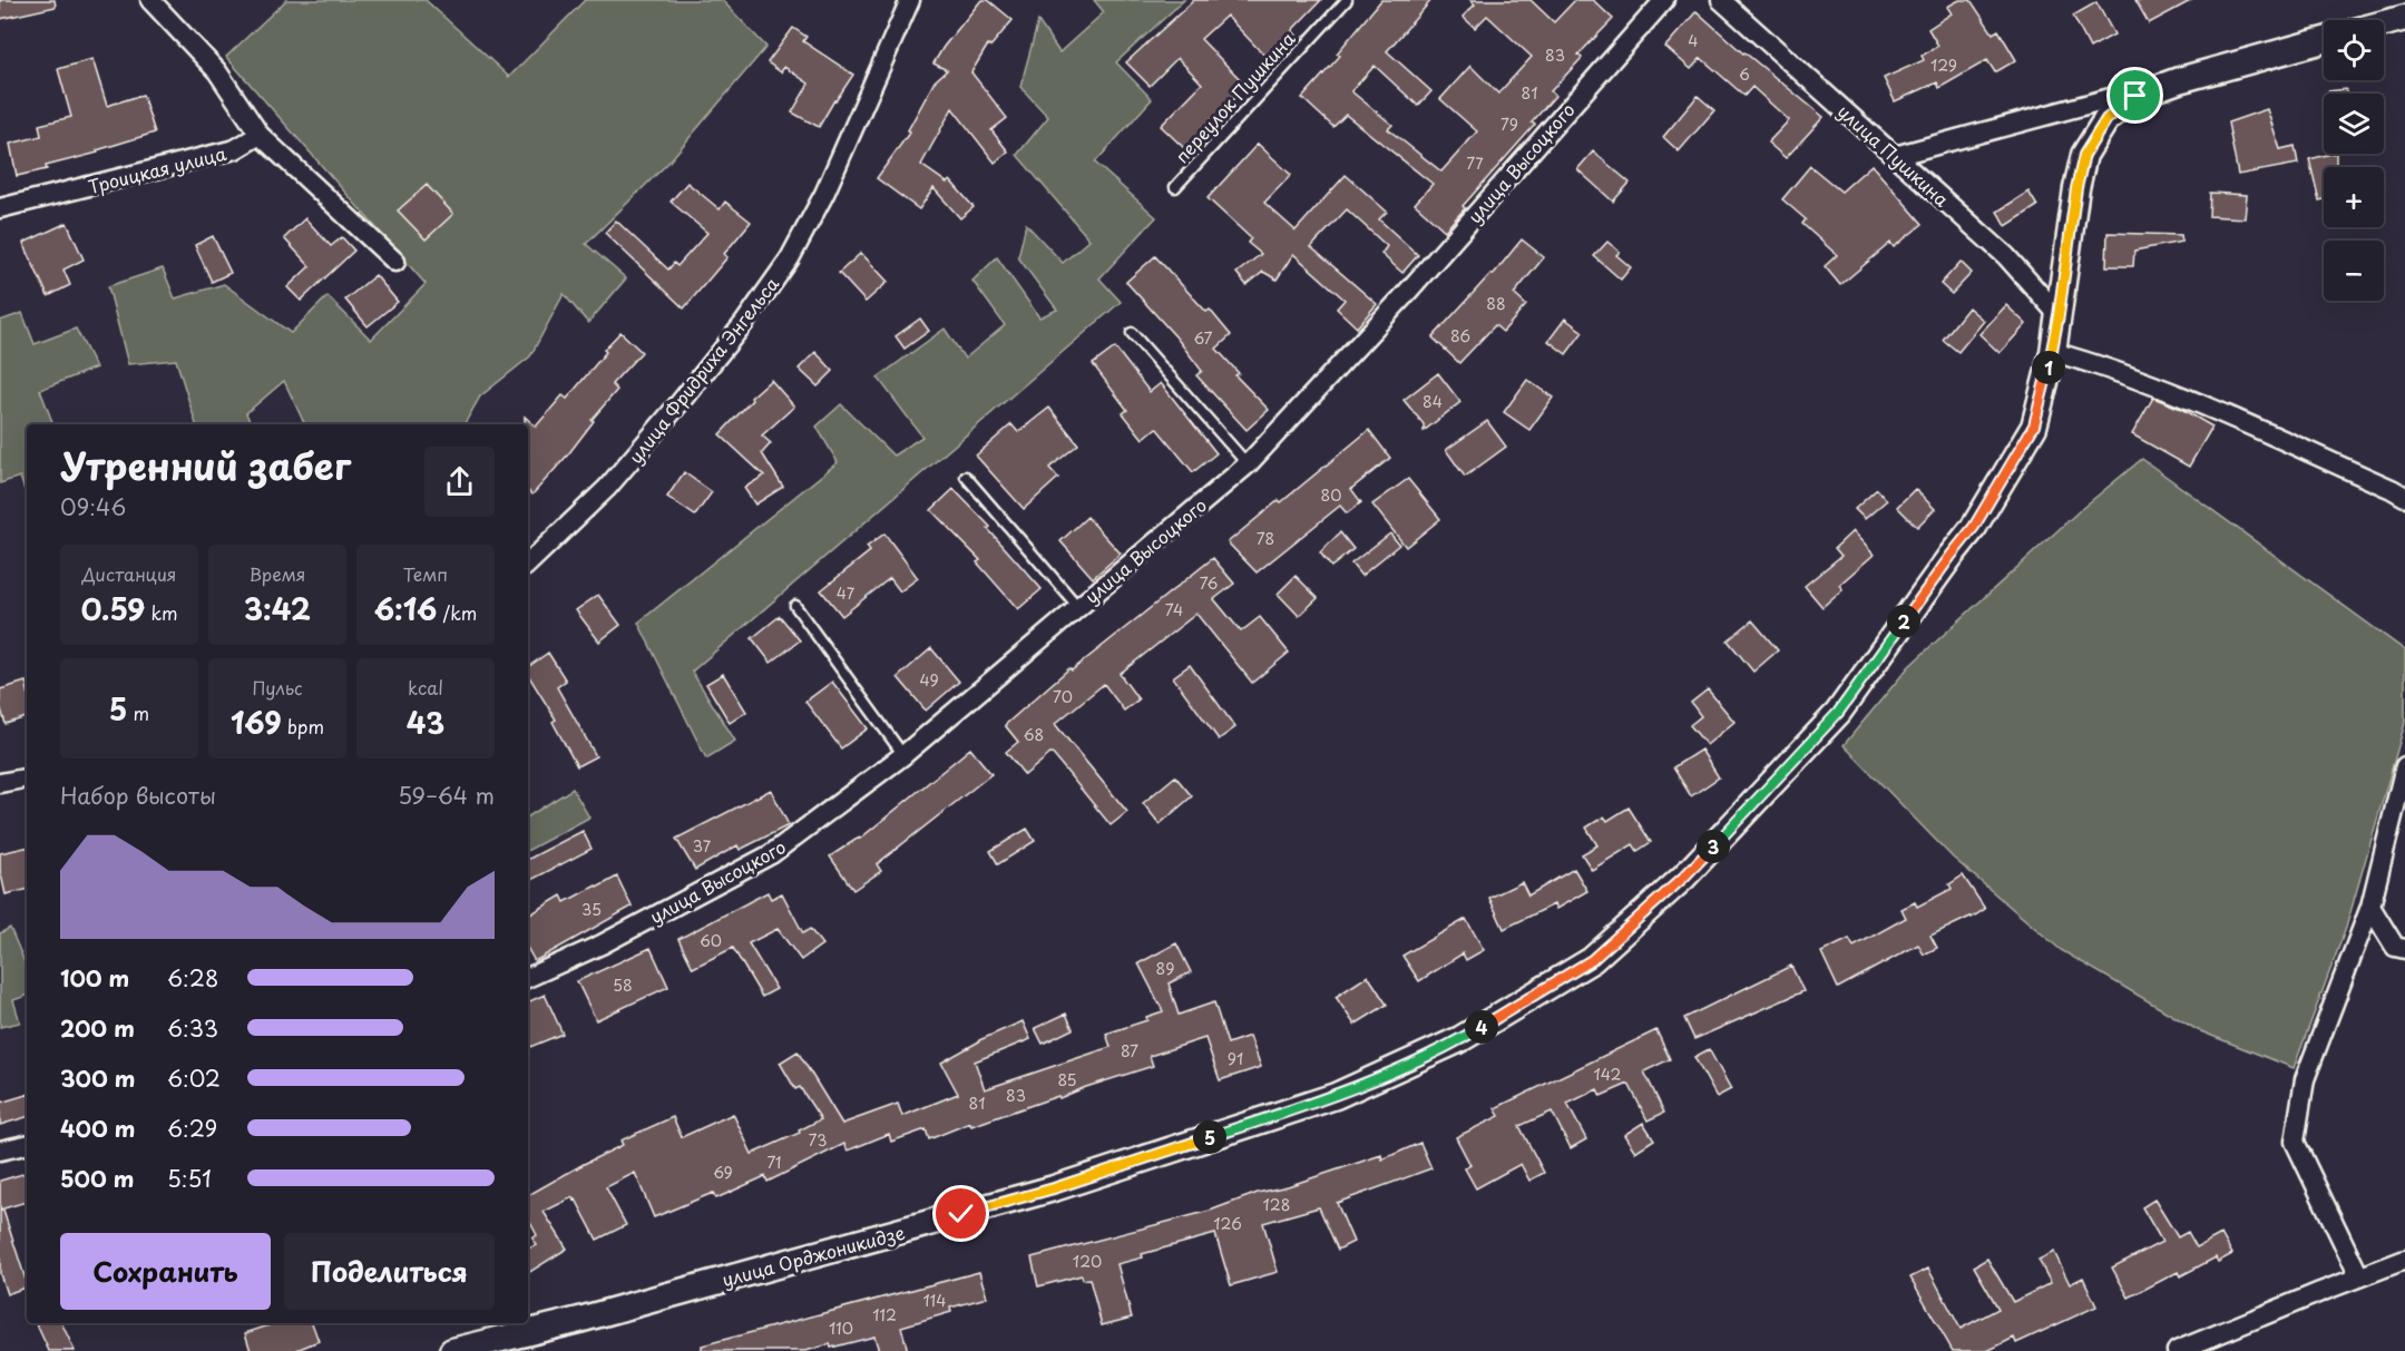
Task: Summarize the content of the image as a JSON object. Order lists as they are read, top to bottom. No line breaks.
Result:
{"streets":{"main road":["улица Орджоникидзе"],"street":["улица Пушкина","улица Высоцкого","Троицкая улица","улица Фридриха Энгельса"],"lane":["переулок Пушкина"]},"crossings":[["улица Пушкина","улица Орджоникидзе"]],"house_numbers":["4","83","129","6","81","79","77","88","86","67","84","80","78","76","47","74","49","70","68","37","35","60","89","58","87","91","142","85","83","81","73","71","69","128","126","120","114","112","110"],"page":{"map_buttons":["+","−"],"pins":["1","2","3","4","5"],"heading":["Утренний забег","09:46"],"stats":[["Дистанция","0.59 km"],["Время","3:42"],["Темп","6:16 /km"],["5 m"],["Пульс","169 bpm"],["kcal","43"]],"chart":["Набор высоты","59–64 m"],"list":[{"name":"100 m","note":"6:28"},{"name":"200 m","note":"6:33"},{"name":"300 m","note":"6:02"},{"name":"400 m","note":"6:29"},{"name":"500 m","note":"5:51"}],"buttons":["Сохранить","Поделиться"]}}
